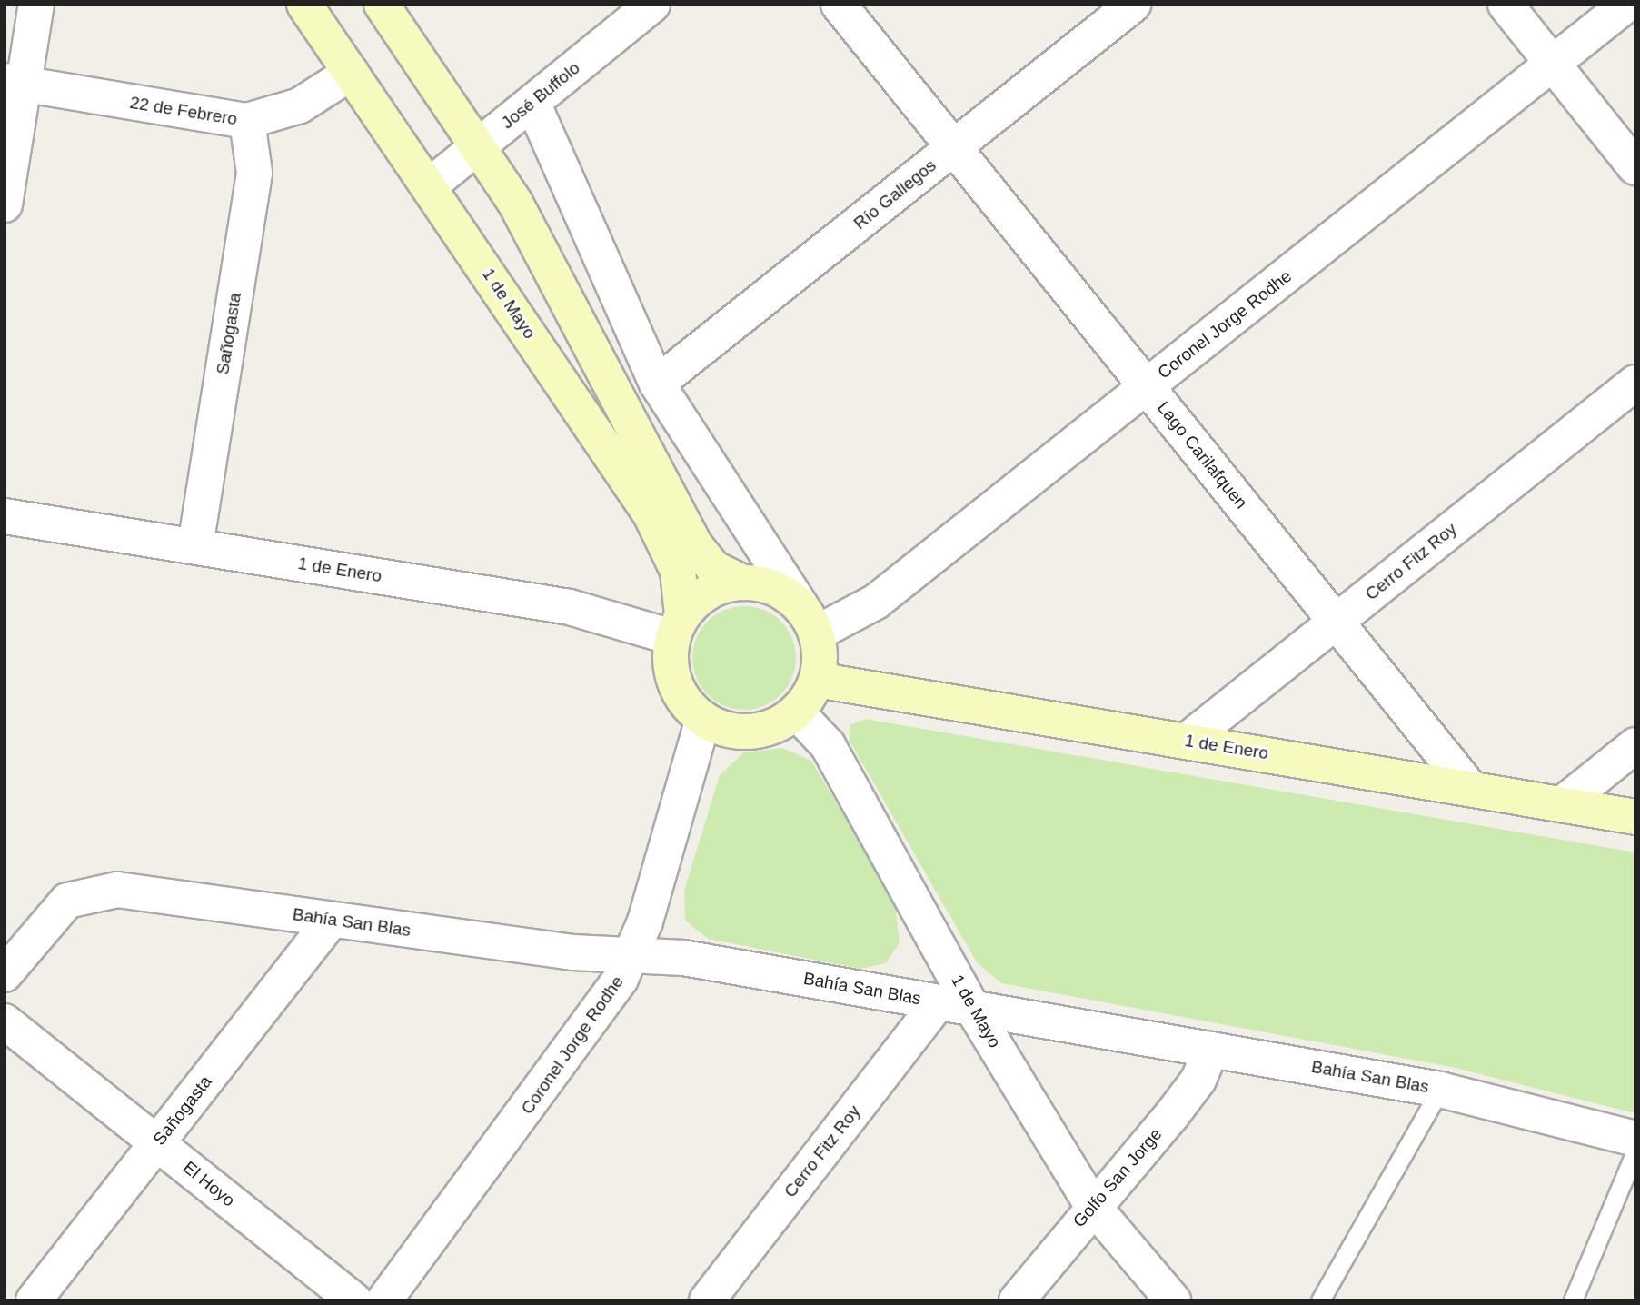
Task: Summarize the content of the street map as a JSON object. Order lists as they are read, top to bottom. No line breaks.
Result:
{"streets":{"main road":["1 de Mayo","1 de Enero"],"street":["José Buffolo","22 de Febrero","Río Gallegos","Coronel Jorge Rodhe","Sañogasta","Lago Carilafquen","Cerro Fitz Roy","Bahía San Blas","Golfo San Jorge","El Hoyo"]},"crossings":[["José Buffolo","1 de Mayo"],["22 de Febrero","1 de Mayo"],["22 de Febrero","Sañogasta"],["Río Gallegos","Lago Carilafquen"],["1 de Mayo","Coronel Jorge Rodhe"],["1 de Mayo","1 de Enero"],["1 de Mayo","Bahía San Blas"],["1 de Mayo","Golfo San Jorge"],["Coronel Jorge Rodhe","Lago Carilafquen"],["Coronel Jorge Rodhe","1 de Enero"],["Coronel Jorge Rodhe","Bahía San Blas"],["Sañogasta","1 de Enero"],["Sañogasta","Bahía San Blas"],["Sañogasta","El Hoyo"],["Lago Carilafquen","Cerro Fitz Roy"],["Lago Carilafquen","1 de Enero"],["Cerro Fitz Roy","1 de Enero"],["Cerro Fitz Roy","Bahía San Blas"],["Bahía San Blas","Golfo San Jorge"]]}
